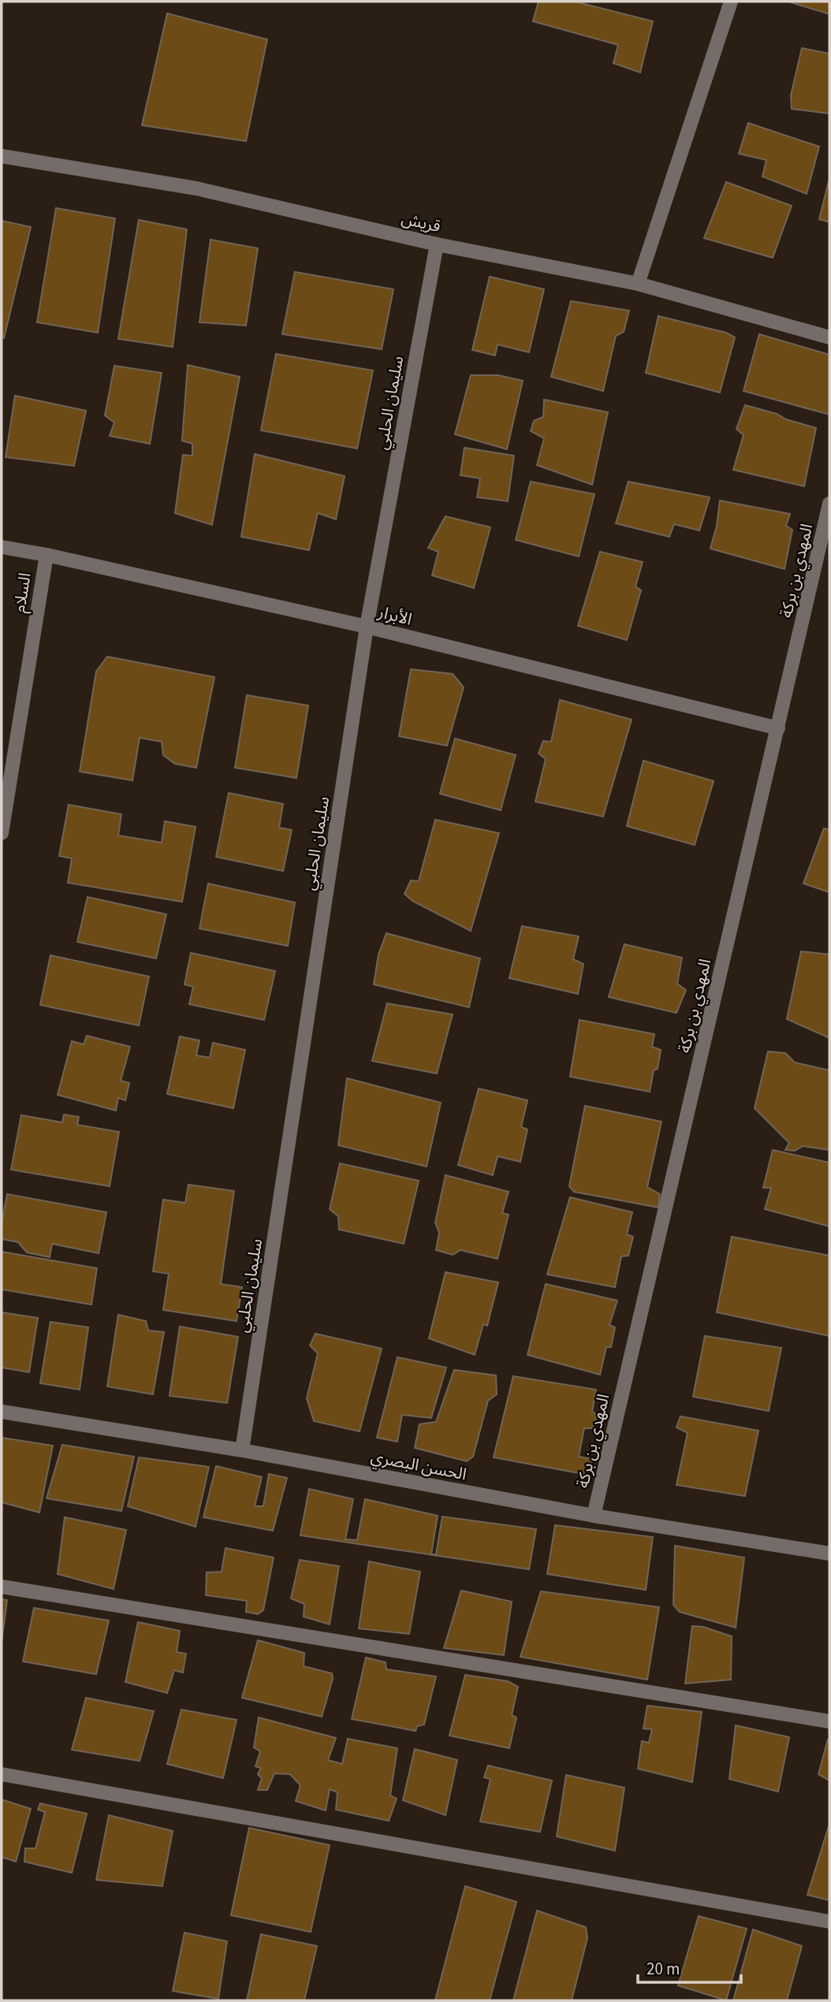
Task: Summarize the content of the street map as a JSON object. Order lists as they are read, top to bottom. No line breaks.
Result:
{"streets":{"street":["قريش","سليمان الحلبي","المهدي بن بركة","السلام","الأبرار","الحسن البصري"]},"crossings":[["قريش","سليمان الحلبي"],["سليمان الحلبي","الأبرار"],["سليمان الحلبي","الحسن البصري"],["المهدي بن بركة","الأبرار"],["المهدي بن بركة","الحسن البصري"],["السلام","الأبرار"]],"scale_bar":"20 m"}
